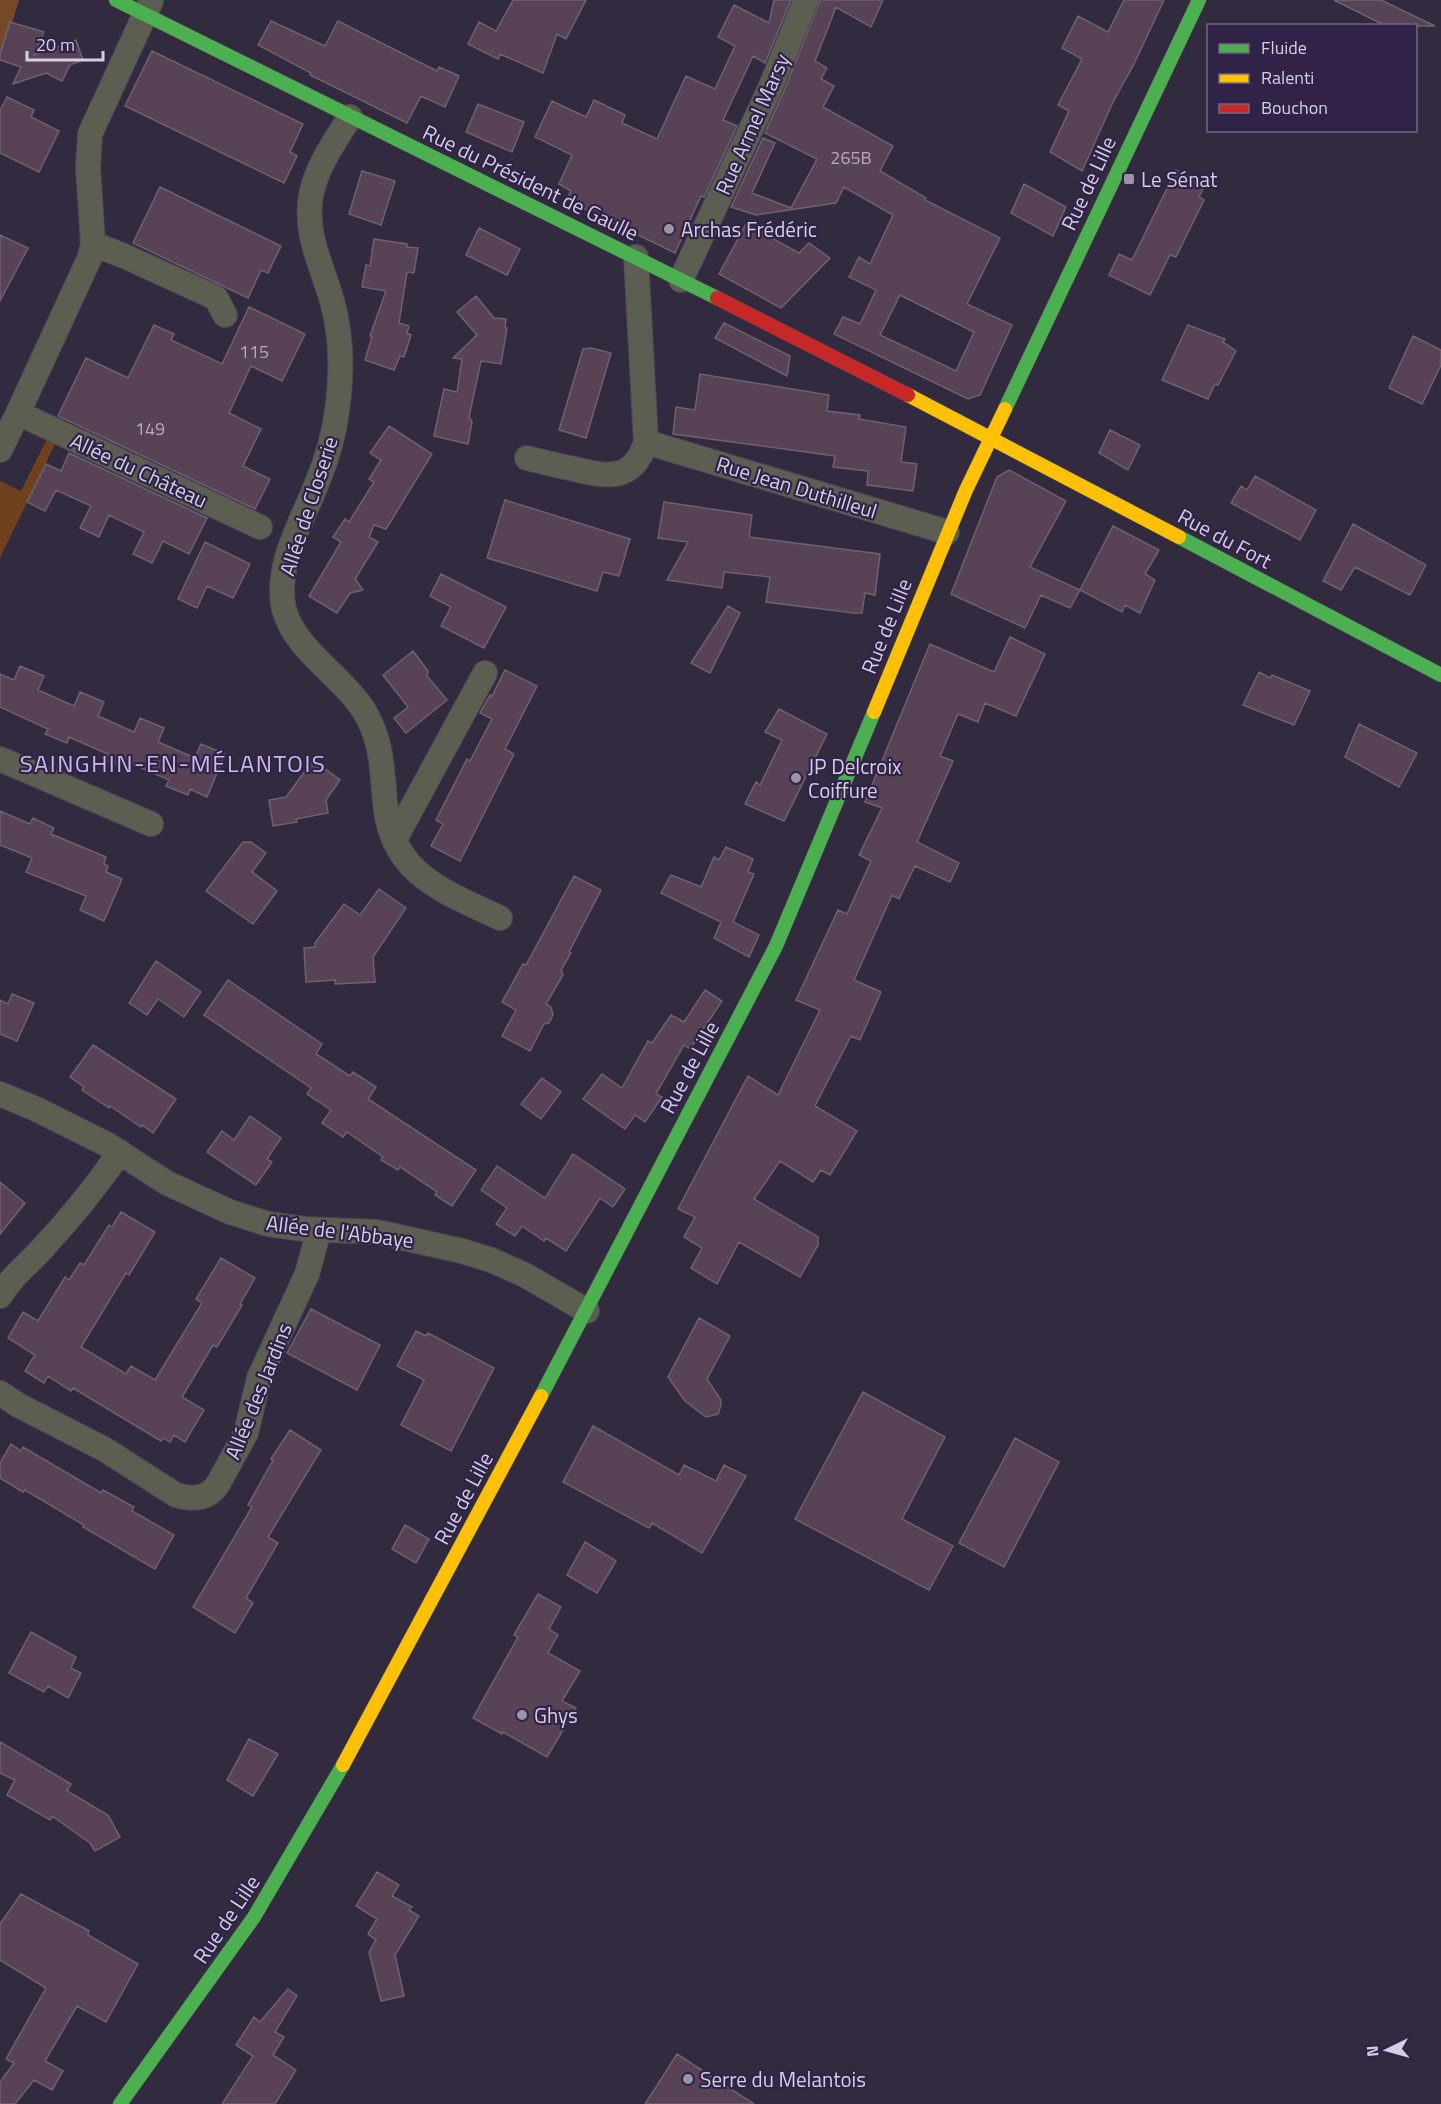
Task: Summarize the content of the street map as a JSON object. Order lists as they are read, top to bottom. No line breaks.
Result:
{"streets":{"main road":["Rue du Président de Gaulle","Rue de Lille","Rue du Fort"],"street":["Rue Armel Marsy","Allée du Château","Rue Jean Duthilleul","Allée de Closerie","Allée de l'Abbaye","Allée des Jardins"]},"crossings":[["Rue Armel Marsy","Rue du Président de Gaulle"],["Rue du Président de Gaulle","Rue de Lille"],["Rue du Président de Gaulle","Allée de Closerie"],["Rue du Président de Gaulle","Rue du Fort"],["Rue de Lille","Rue Jean Duthilleul"],["Rue de Lille","Rue du Fort"],["Rue de Lille","Allée de l'Abbaye"],["Allée de l'Abbaye","Allée des Jardins"]],"districts":["SAINGHIN-EN-MÉLANTOIS"],"places":{"transit":["Le Sénat"],"other":["Archas Frédéric","JP Delcroix Coiffure","Ghys","Serre du Melantois"]},"house_numbers":["265B","115","149"],"legend":["Fluide","Ralenti","Bouchon"],"scale_bar":"20 m","north":"left"}
